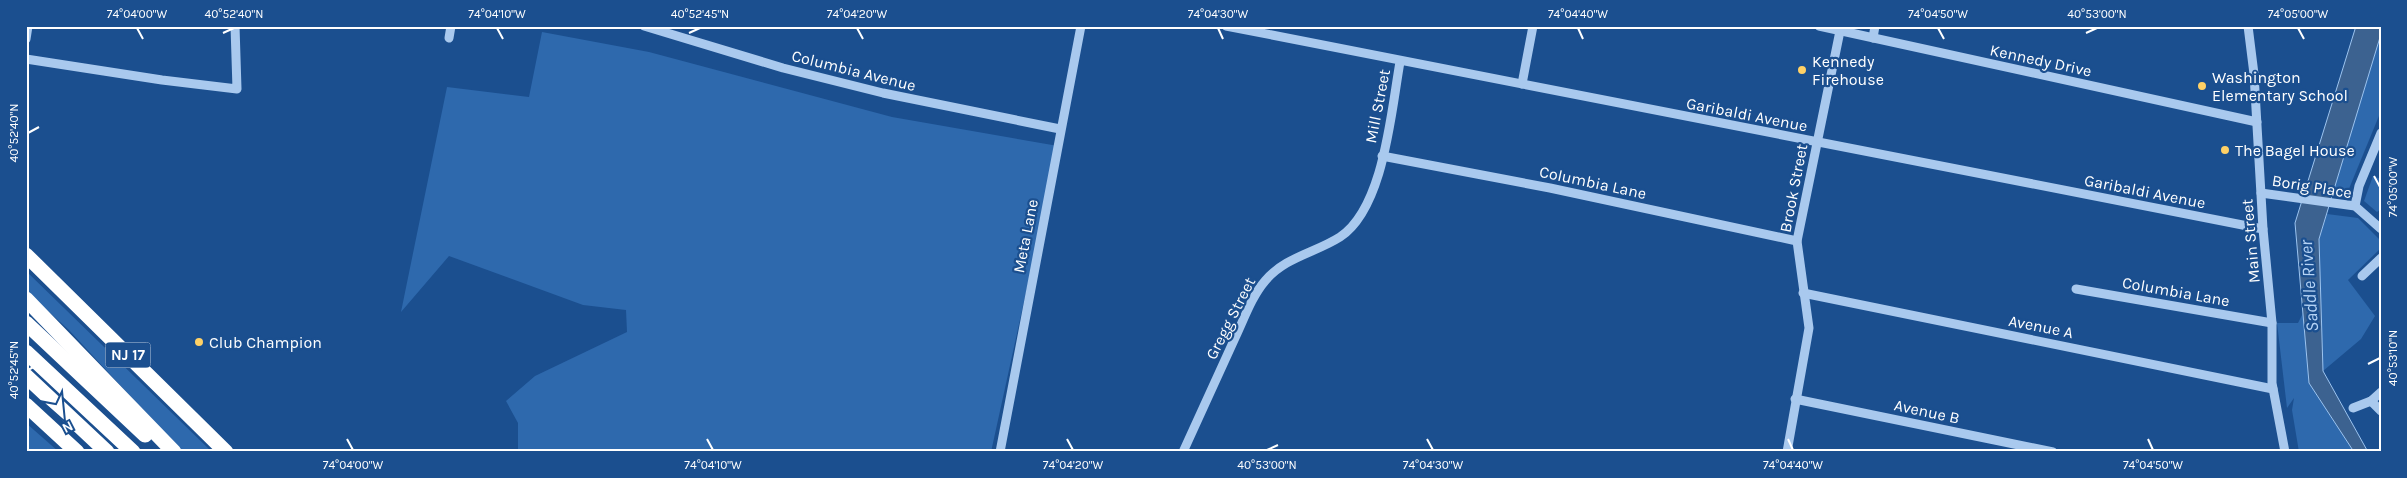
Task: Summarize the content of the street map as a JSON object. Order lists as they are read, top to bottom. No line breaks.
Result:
{"streets":{"highway":["NJ 17"],"street":["Kennedy Drive","Columbia Avenue","Mill Street","Garibaldi Avenue","Columbia Lane","Borig Place","Brook Street","Meta Lane","Main Street","Gregg Street","Avenue A","Avenue B"]},"crossings":[["Kennedy Drive","Brook Street"],["Kennedy Drive","Main Street"],["Columbia Avenue","Meta Lane"],["Mill Street","Garibaldi Avenue"],["Mill Street","Columbia Lane"],["Mill Street","Gregg Street"],["Garibaldi Avenue","Brook Street"],["Garibaldi Avenue","Main Street"],["Columbia Lane","Brook Street"],["Columbia Lane","Main Street"],["Columbia Lane","Gregg Street"],["Borig Place","Main Street"],["Brook Street","Avenue A"],["Brook Street","Avenue B"],["Main Street","Avenue A"]],"water":["Saddle River"],"places":["Kennedy Firehouse","Washington Elementary School","The Bagel House","Club Champion"],"north":"bottom right","coordinates":["74°04'00\"W","40°52'40\"N","74°04'10\"W","40°52'45\"N","74°04'20\"W","74°04'30\"W","74°04'40\"W","74°04'50\"W","40°53'00\"N","74°05'00\"W","40°53'10\"N"]}
